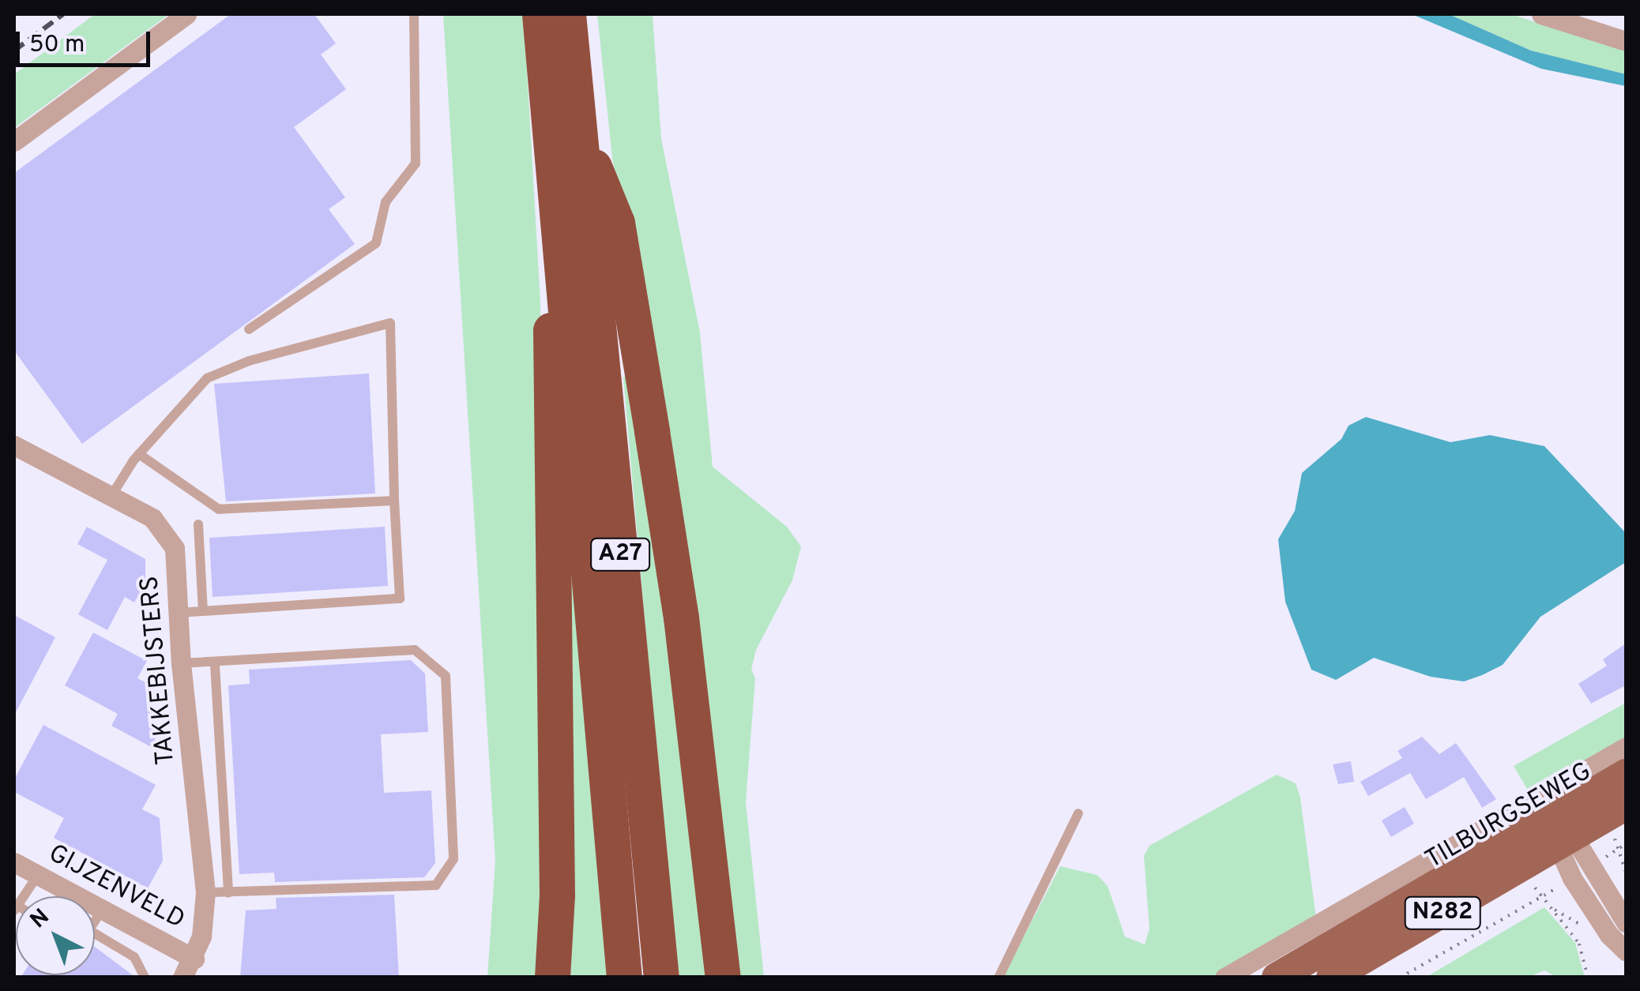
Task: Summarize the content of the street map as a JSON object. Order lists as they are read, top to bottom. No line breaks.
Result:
{"streets":{"highway":["A27"],"main road":["TILBURGSEWEG","N282"],"street":["TAKKEBIJSTERS","GIJZENVELD"]},"crossings":[["TAKKEBIJSTERS","GIJZENVELD"]],"scale_bar":"50 m","north":"top left"}
